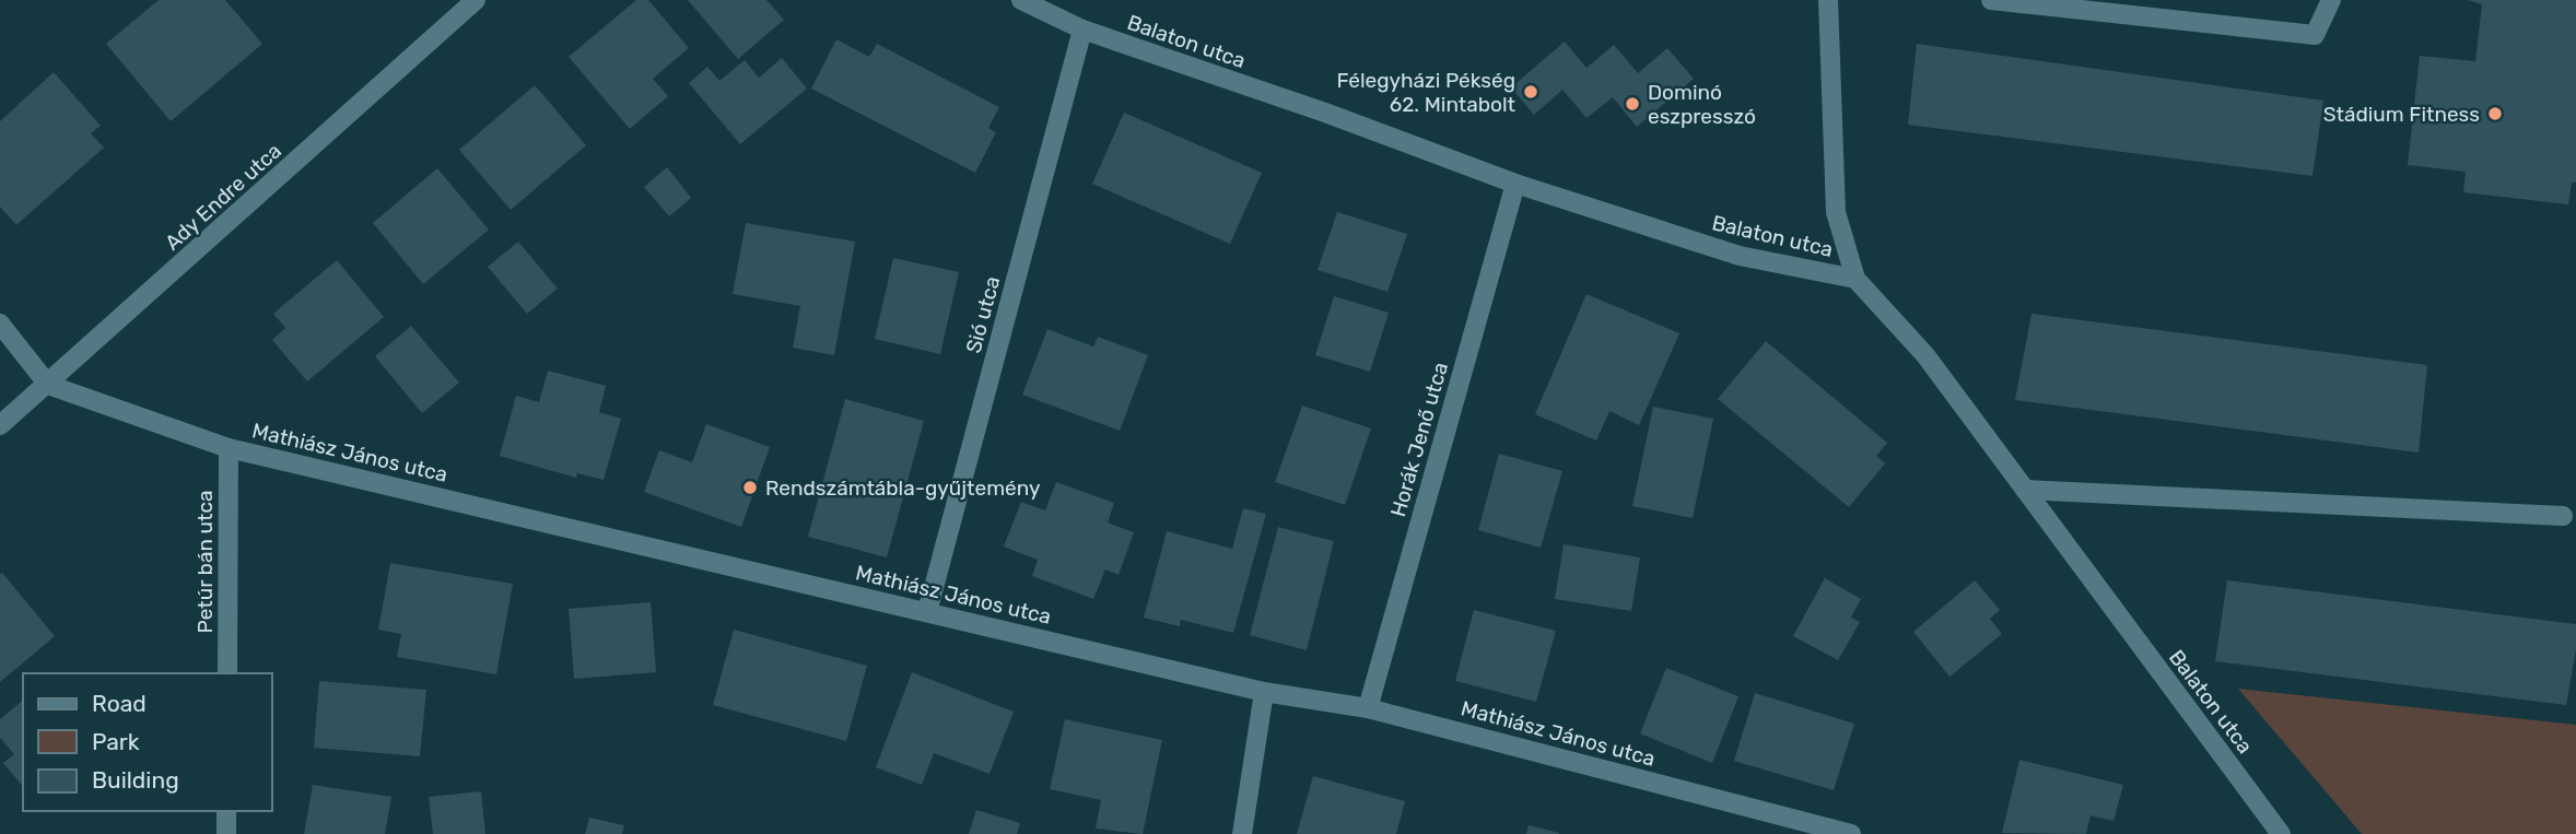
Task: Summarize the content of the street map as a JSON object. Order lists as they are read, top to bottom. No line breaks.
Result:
{"streets":{"street":["Balaton utca","Ady Endre utca","Sió utca","Horák Jenő utca","Mathiász János utca","Petúr bán utca"]},"crossings":[["Balaton utca","Sió utca"],["Balaton utca","Horák Jenő utca"],["Ady Endre utca","Mathiász János utca"],["Sió utca","Mathiász János utca"],["Horák Jenő utca","Mathiász János utca"],["Mathiász János utca","Petúr bán utca"]],"places":["Félegyházi Pékség 62. Mintabolt","Dominó eszpresszó","Stádium Fitness","Rendszámtábla-gyűjtemény"],"legend":["Road","Park","Building"]}
